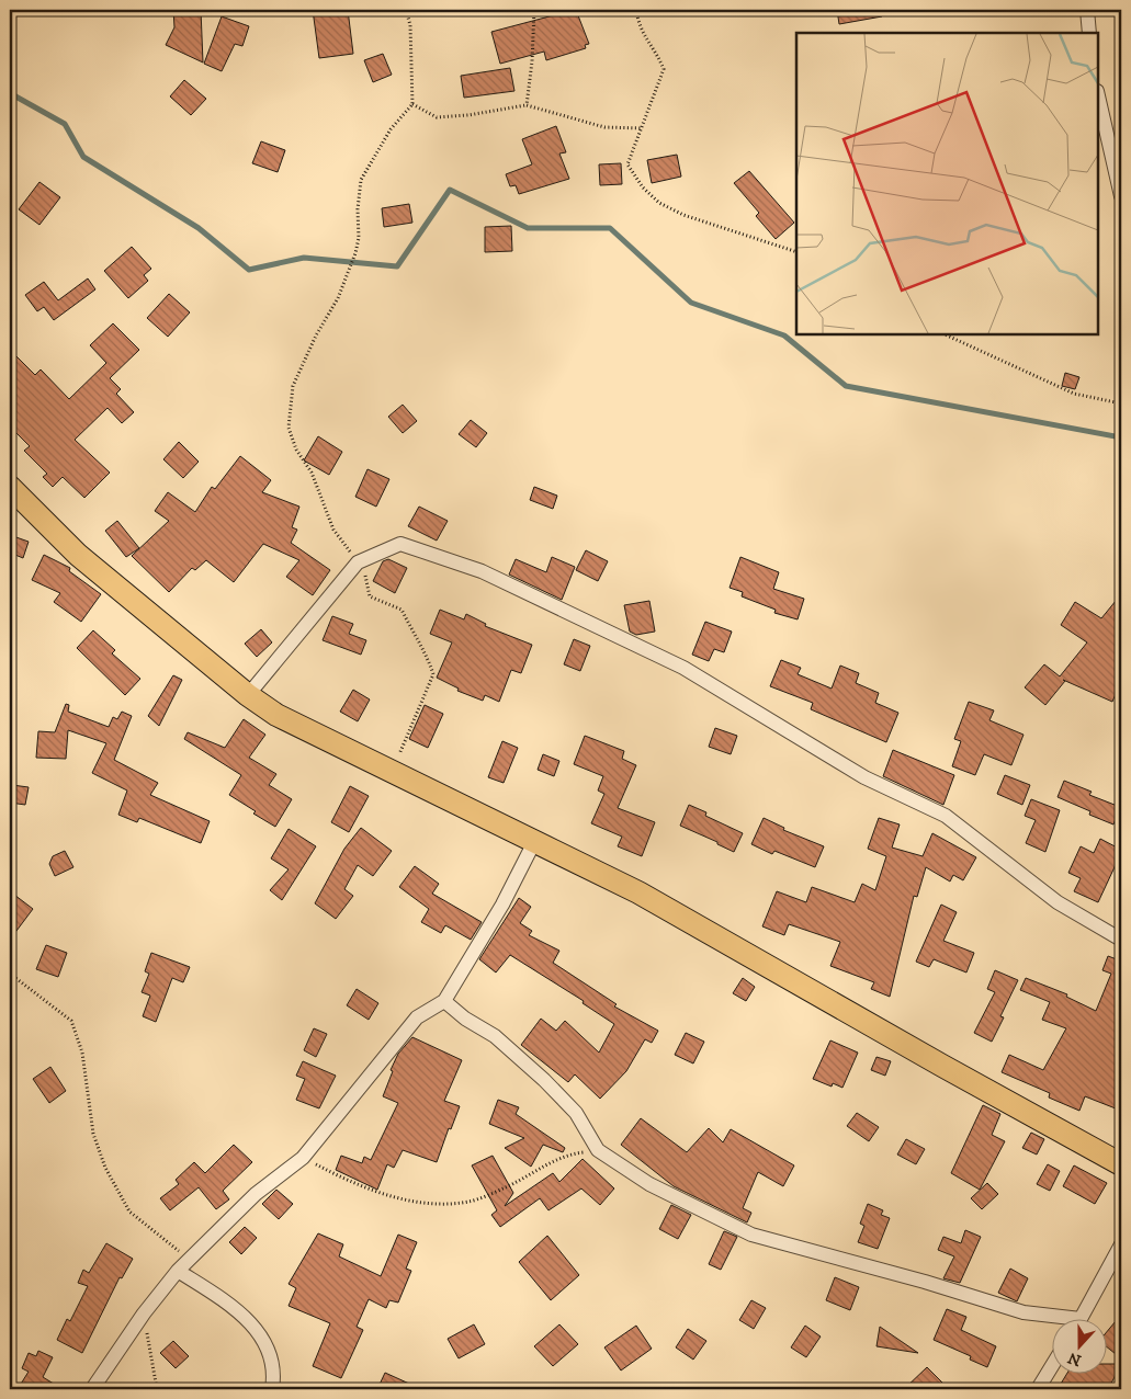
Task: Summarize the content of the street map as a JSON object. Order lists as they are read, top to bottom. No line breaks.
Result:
{"north":"bottom"}
